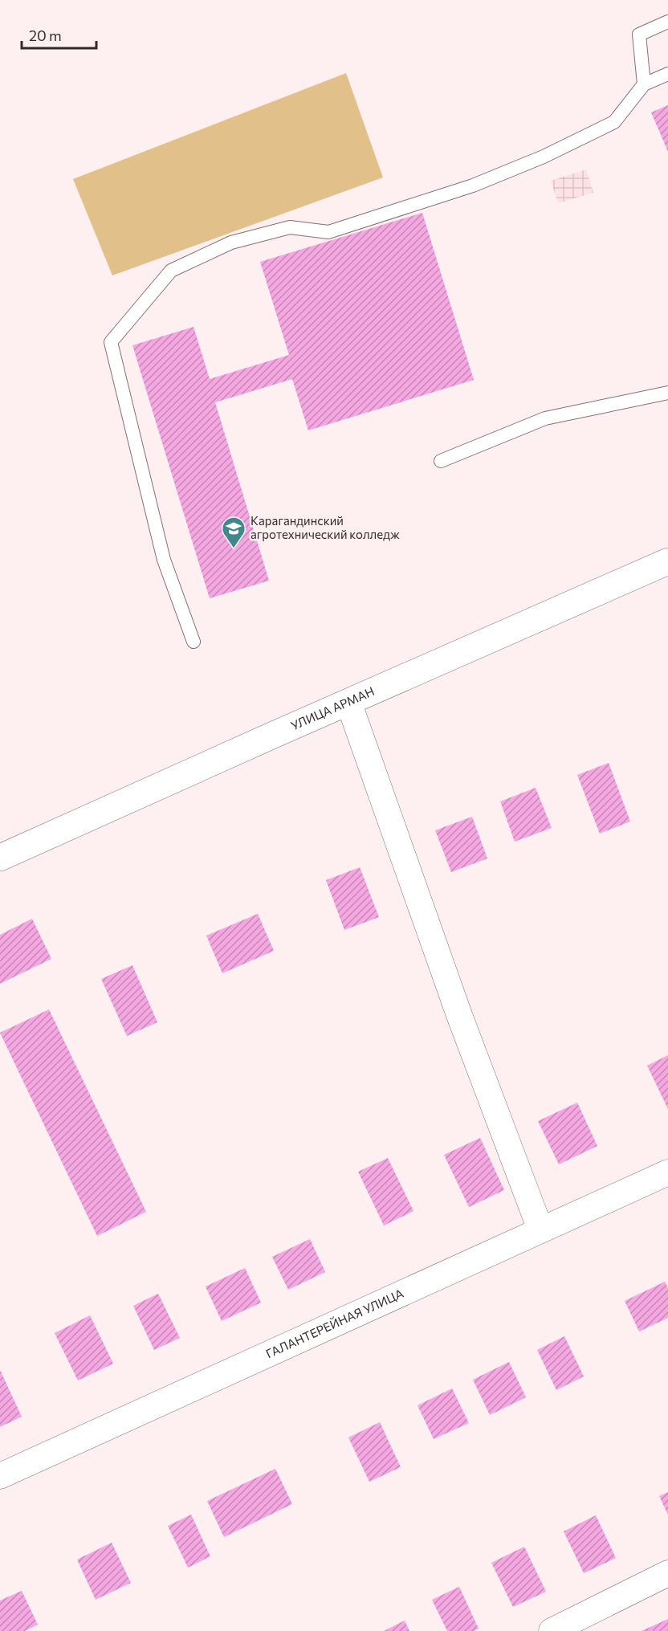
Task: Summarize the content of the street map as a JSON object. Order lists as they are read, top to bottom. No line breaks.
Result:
{"streets":{"street":["УЛИЦА АРМАН","ГАЛАНТЕРЕЙНАЯ УЛИЦА"]},"places":{"school or university":["Карагандинский агротехнический колледж"]},"scale_bar":"20 m"}
